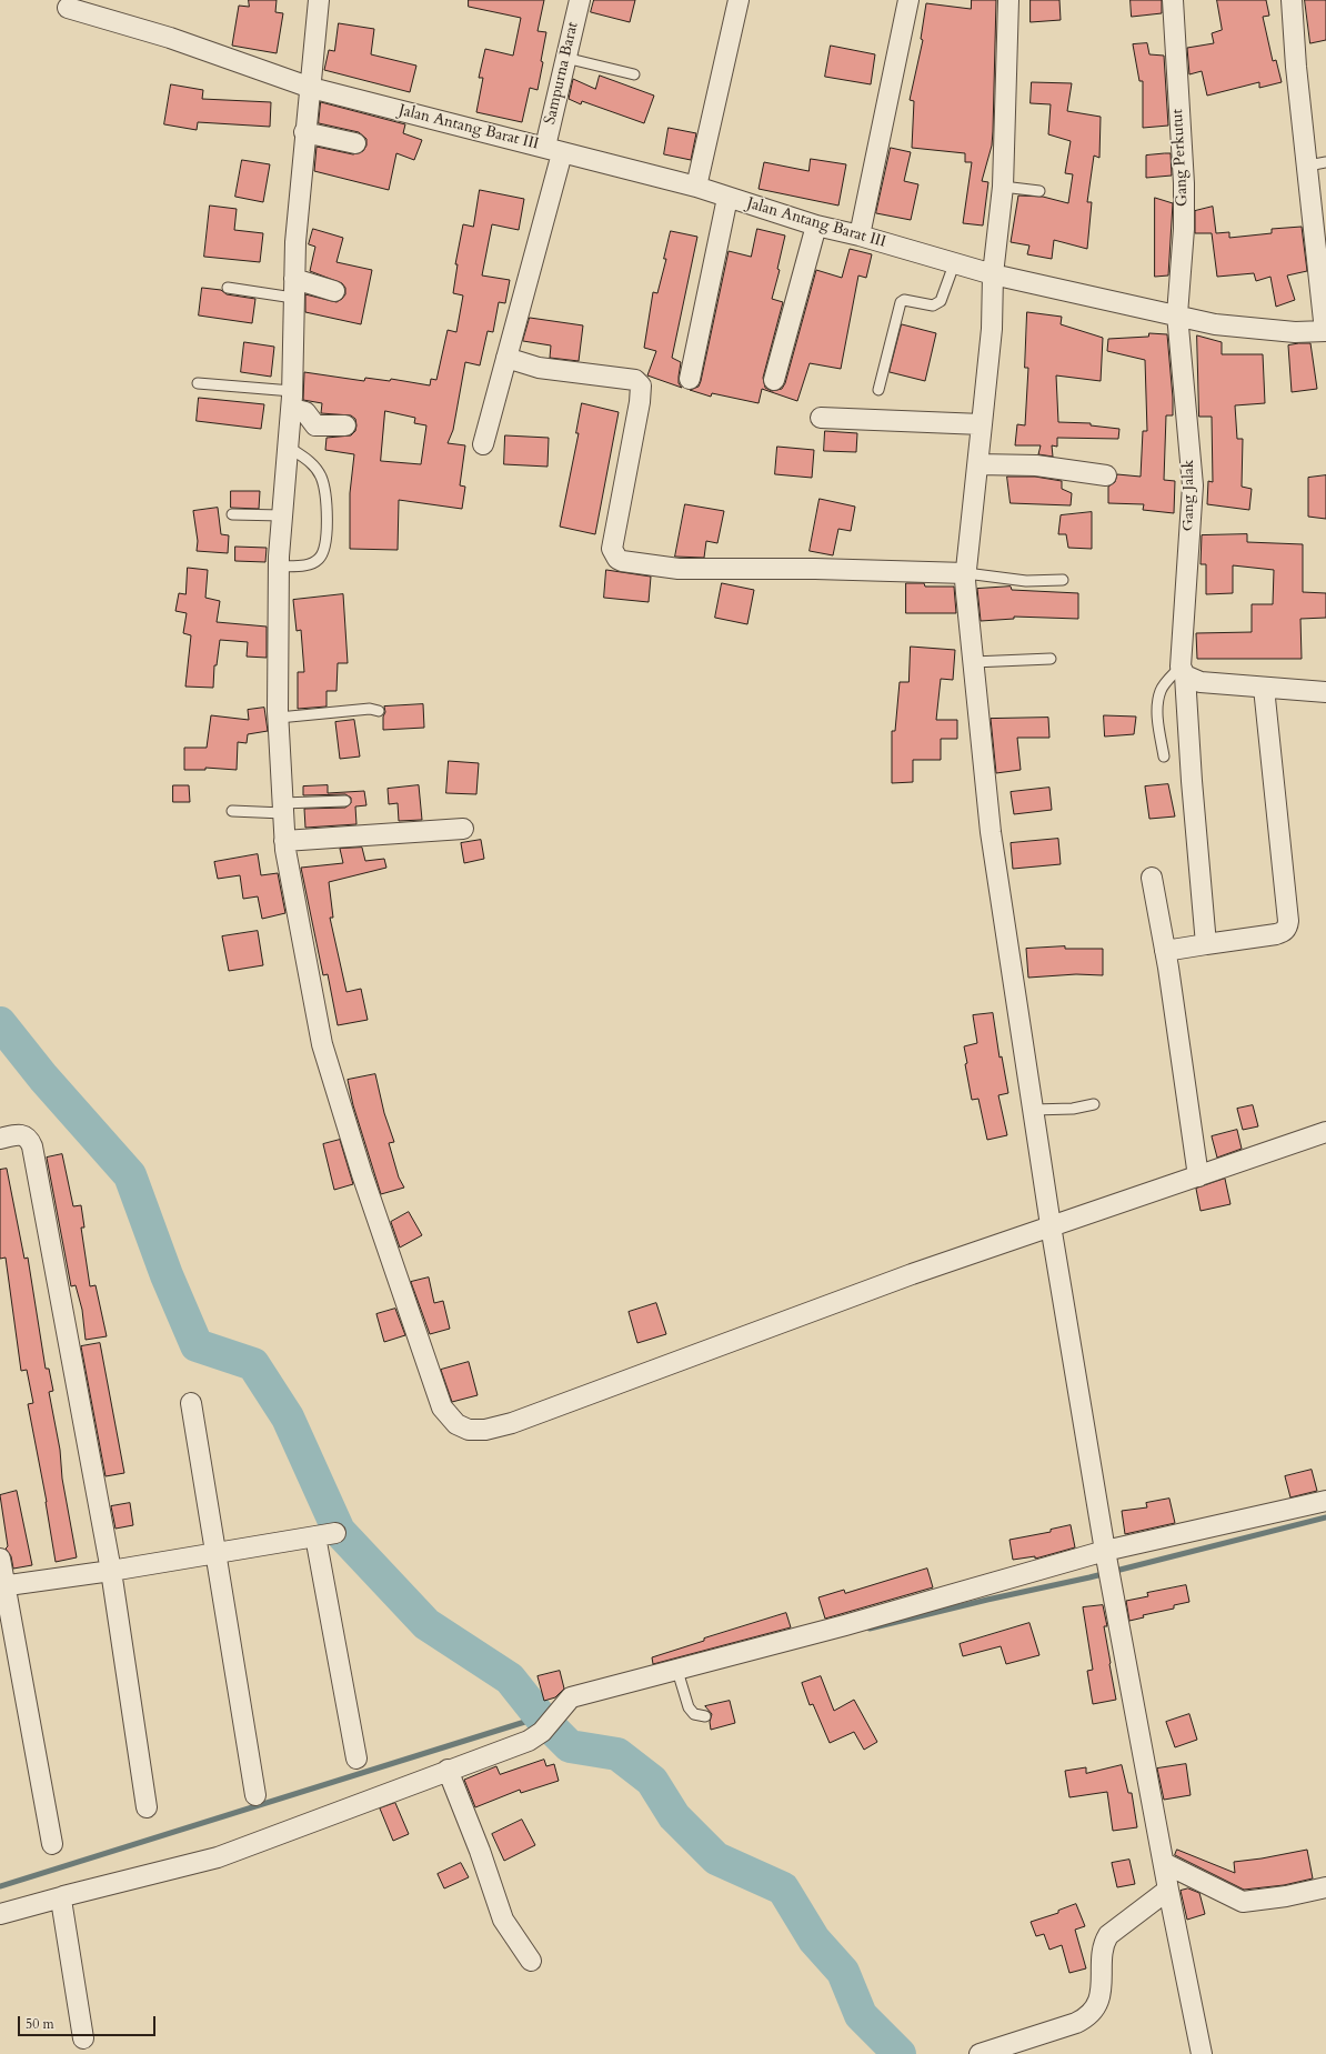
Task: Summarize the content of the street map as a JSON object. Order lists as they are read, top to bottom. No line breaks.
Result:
{"streets":{"street":["Sampurna Barat","Jalan Antang Barat III","Gang Perkutut","Gang Jalak"]},"crossings":[["Sampurna Barat","Jalan Antang Barat III"],["Jalan Antang Barat III","Gang Perkutut"],["Jalan Antang Barat III","Gang Jalak"],["Gang Perkutut","Gang Jalak"]],"scale_bar":"50 m"}
